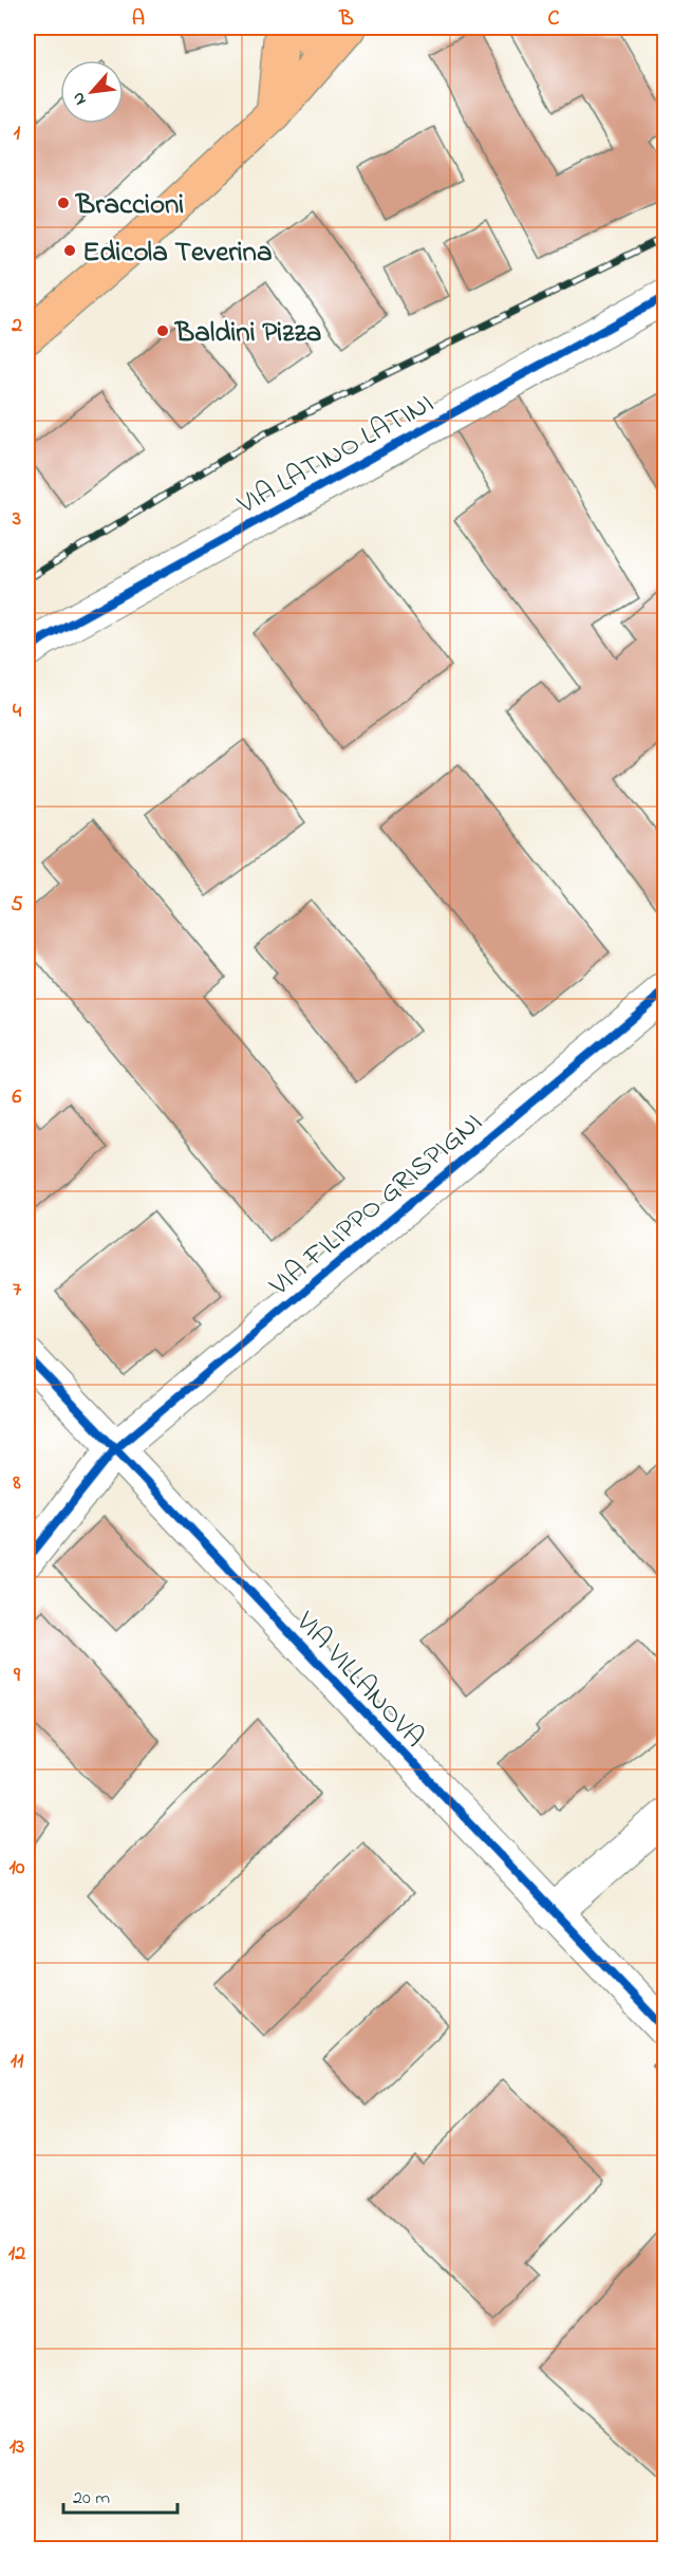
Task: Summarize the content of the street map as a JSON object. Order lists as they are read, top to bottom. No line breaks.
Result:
{"streets":{"street":["VIA LATINO LATINI","VIA FILIPPO GRISPIGNI","VIA VILLANOVA"]},"crossings":[["VIA FILIPPO GRISPIGNI","VIA VILLANOVA"]],"places":["Braccioni","Edicola Teverina","Baldini Pizza"],"scale_bar":"20 m","north":"bottom left","grid":{"columns":["A","B","C"],"rows":["1","2","3","4","5","6","7","8","9","10","11","12","13"]}}
